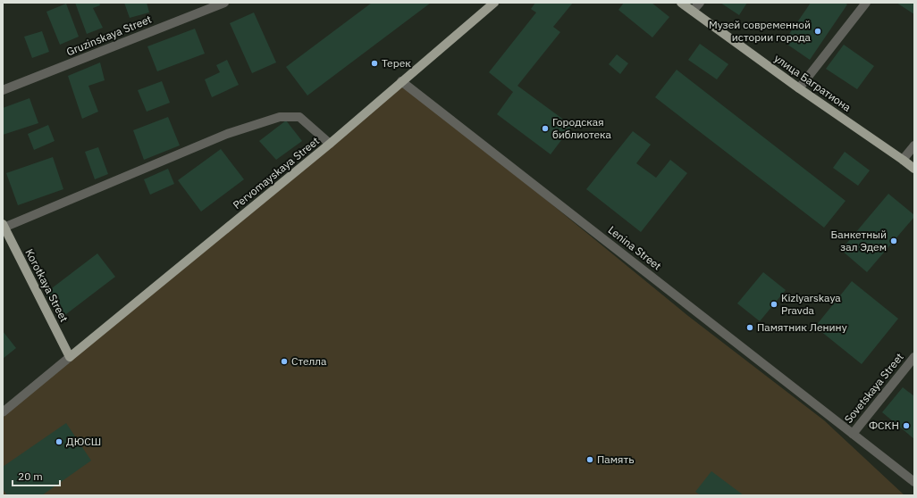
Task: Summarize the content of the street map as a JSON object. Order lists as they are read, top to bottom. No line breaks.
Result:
{"streets":{"main road":["улица Багратиона","Pervomayskaya Street","Korotkaya Street"],"street":["Gruzinskaya Street","Lenina Street","Sovetskaya Street"]},"crossings":[["Pervomayskaya Street","Lenina Street"],["Pervomayskaya Street","Korotkaya Street"],["Lenina Street","Sovetskaya Street"]],"places":["Музей современной истории города","Терек","Городская библиотека","Банкетный зал Эдем","Kizlyarskaya Pravda","Памятник Ленину","Стелла","ФСКН","ДЮСШ","Память"],"scale_bar":"20 m"}
